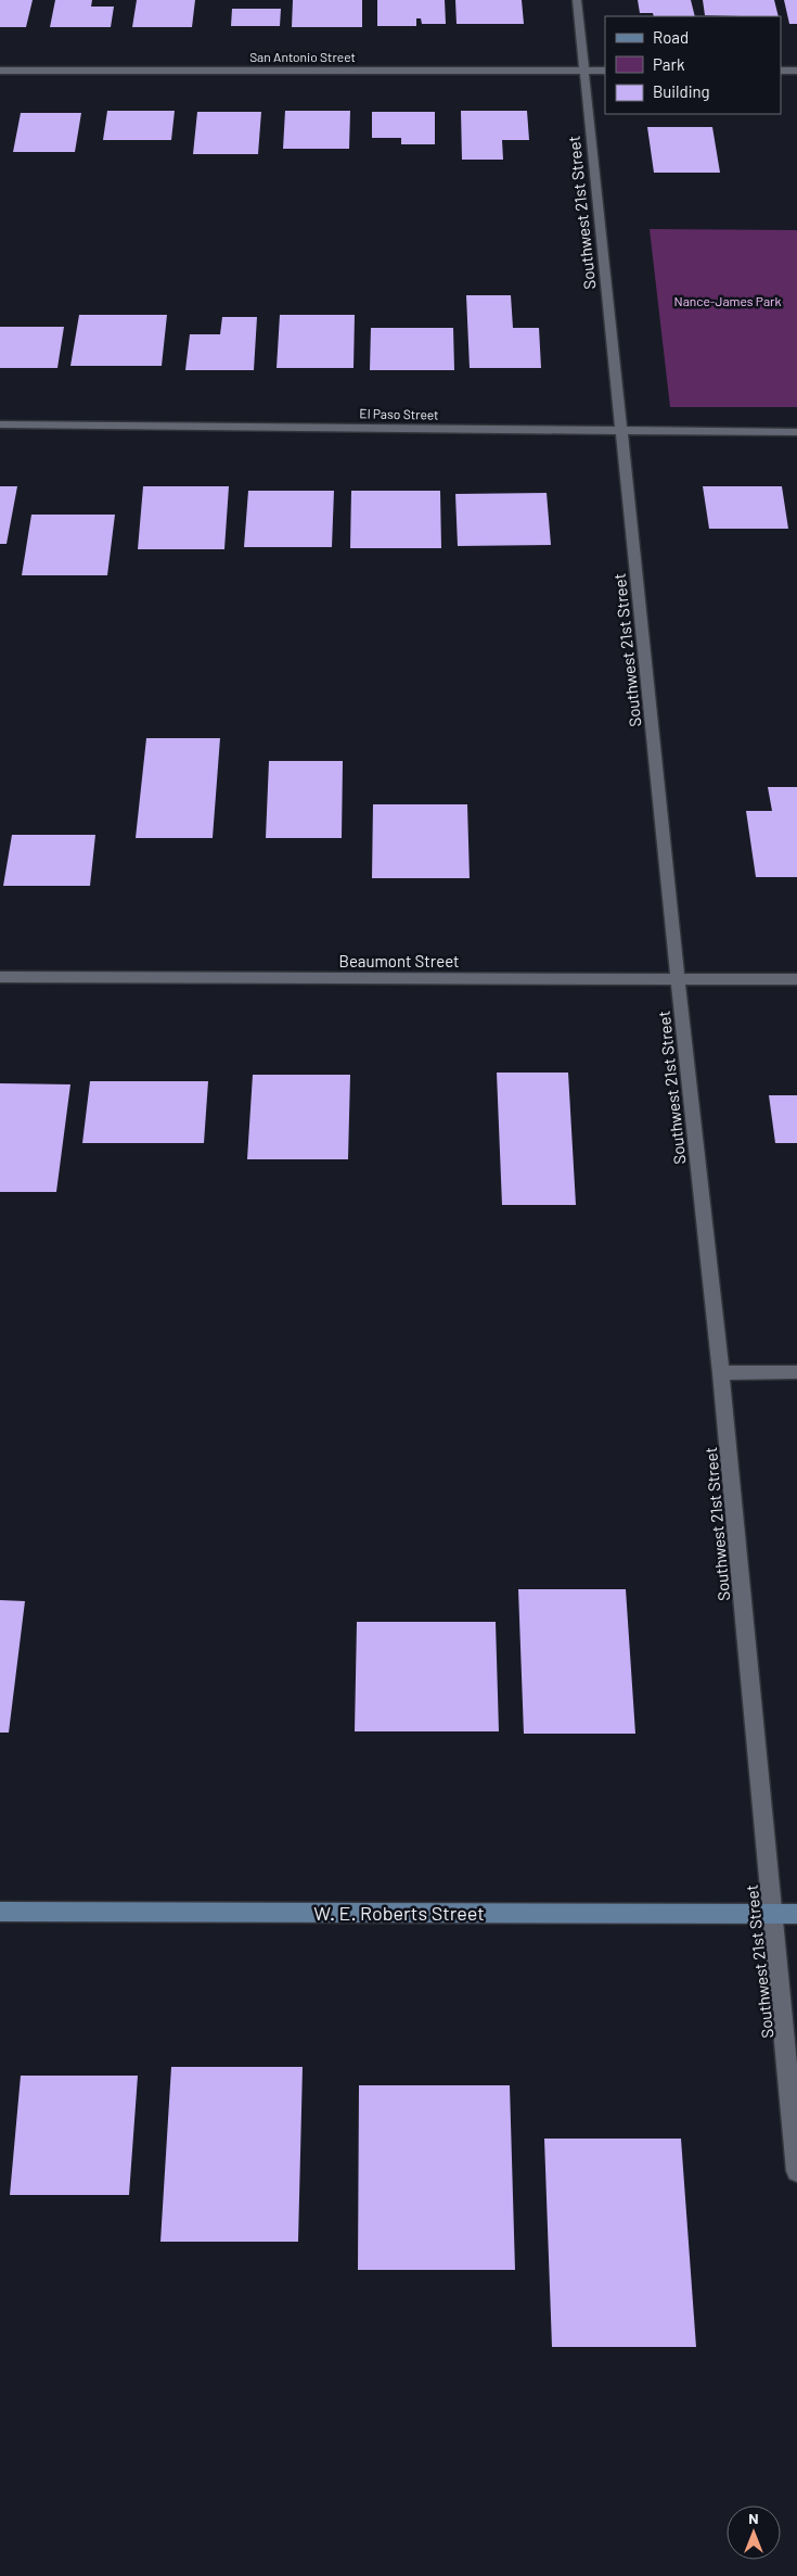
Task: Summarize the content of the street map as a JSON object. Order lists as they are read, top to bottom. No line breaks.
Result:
{"streets":{"street":["San Antonio Street","Southwest 21st Street","El Paso Street","Beaumont Street","W. E. Roberts Street"]},"crossings":[["San Antonio Street","Southwest 21st Street"],["Southwest 21st Street","El Paso Street"],["Southwest 21st Street","Beaumont Street"],["Southwest 21st Street","W. E. Roberts Street"]],"parks":["Nance-James Park"],"legend":["Road","Park","Building"],"north":"top"}
